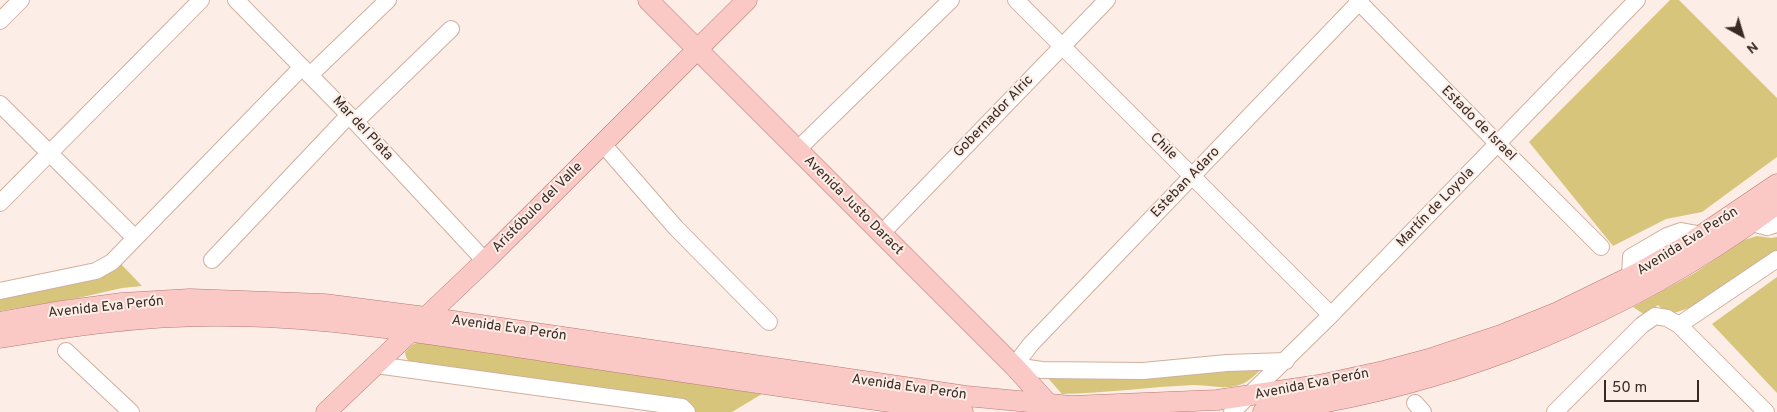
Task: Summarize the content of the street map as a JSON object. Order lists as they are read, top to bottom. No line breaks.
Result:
{"streets":{"main road":["Avenida Justo Daract","Aristóbulo del Valle","Avenida Eva Perón"],"street":["Gobernador Alric","Estado de Israel","Mar del Plata","Chile","Esteban Adaro","Martín de Loyola"]},"crossings":[["Gobernador Alric","Chile"],["Gobernador Alric","Avenida Justo Daract"],["Estado de Israel","Esteban Adaro"],["Estado de Israel","Martín de Loyola"],["Mar del Plata","Aristóbulo del Valle"],["Chile","Esteban Adaro"],["Chile","Martín de Loyola"],["Esteban Adaro","Avenida Justo Daract"],["Avenida Justo Daract","Aristóbulo del Valle"],["Avenida Justo Daract","Avenida Eva Perón"],["Aristóbulo del Valle","Avenida Eva Perón"],["Martín de Loyola","Avenida Eva Perón"]],"scale_bar":"50 m","north":"bottom right"}
